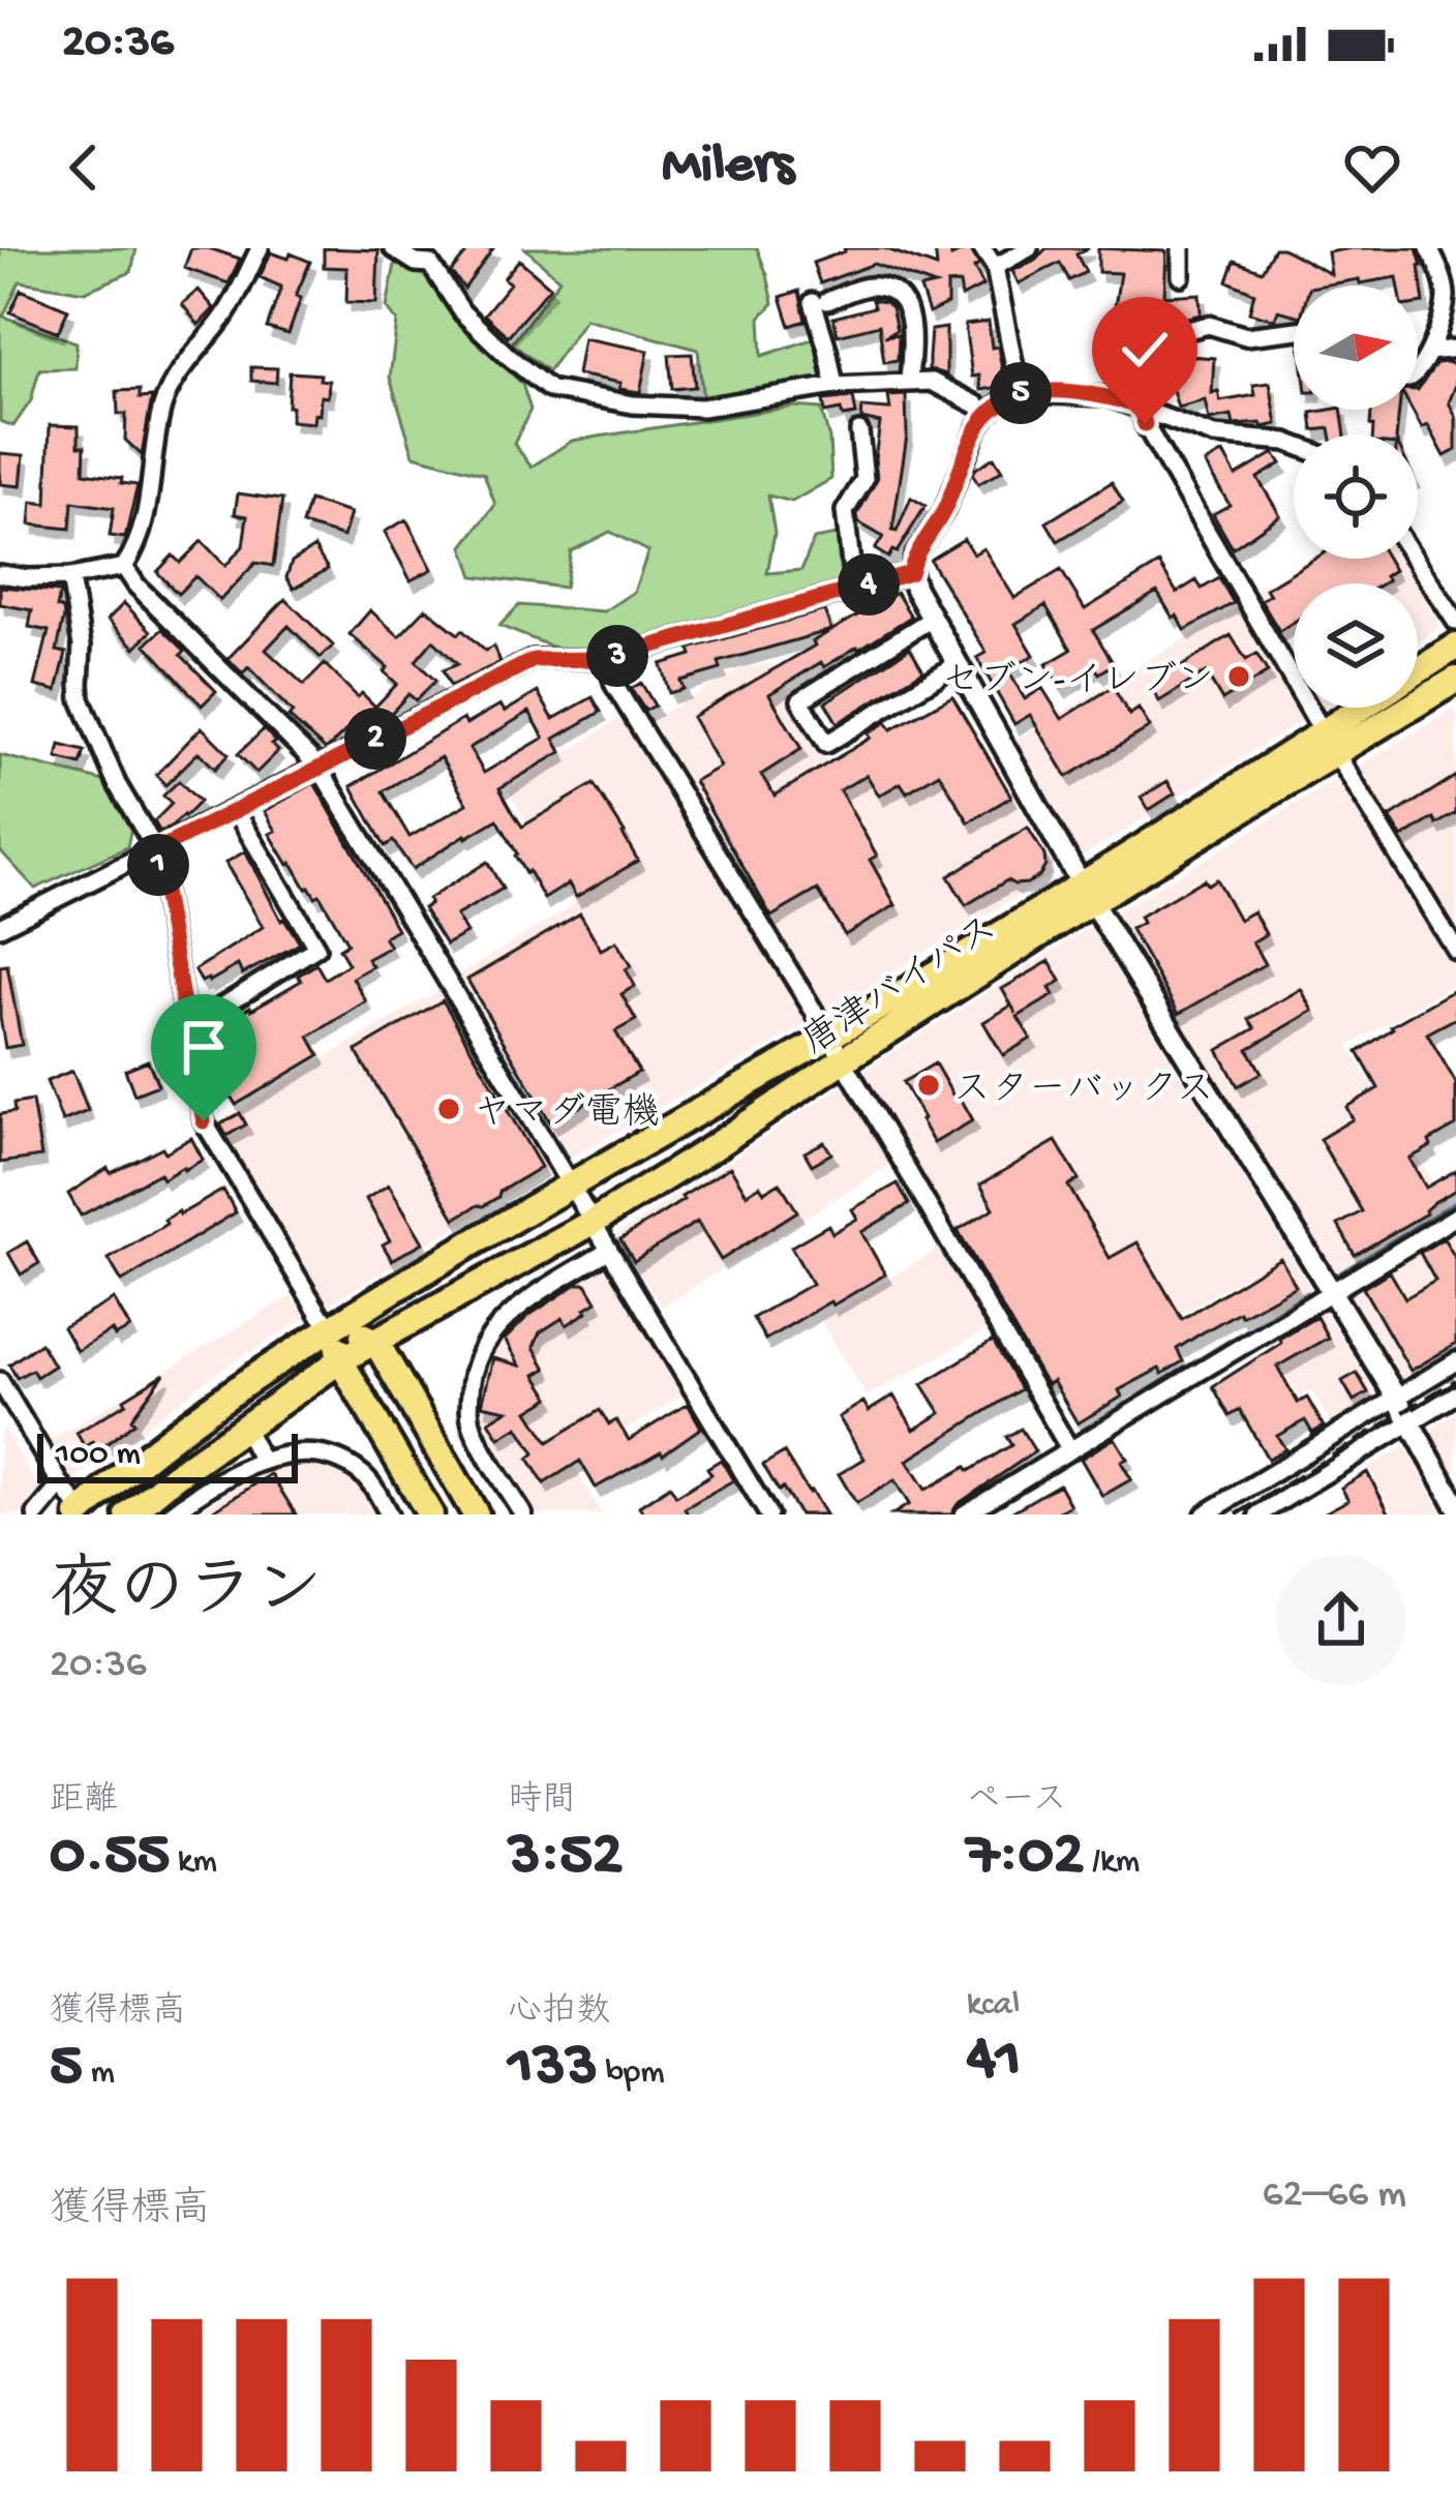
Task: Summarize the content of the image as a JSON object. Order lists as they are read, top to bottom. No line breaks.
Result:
{"streets":{"highway":["唐津バイパス"]},"places":["セブン-イレブン","スターバックス","ヤマダ電機"],"scale_bar":"100 m","north":"right","page":{"status":"20:36","header":"Milers","pins":["5","4","3","2","1"],"scale":"100 m","heading":["夜のラン","20:36"],"stats":[["距離","0.55 km"],["時間","3:52"],["ペース","7:02 /km"],["獲得標高","5 m"],["心拍数","133 bpm"],["kcal","41"]],"chart":["獲得標高","62–66 m"]}}
